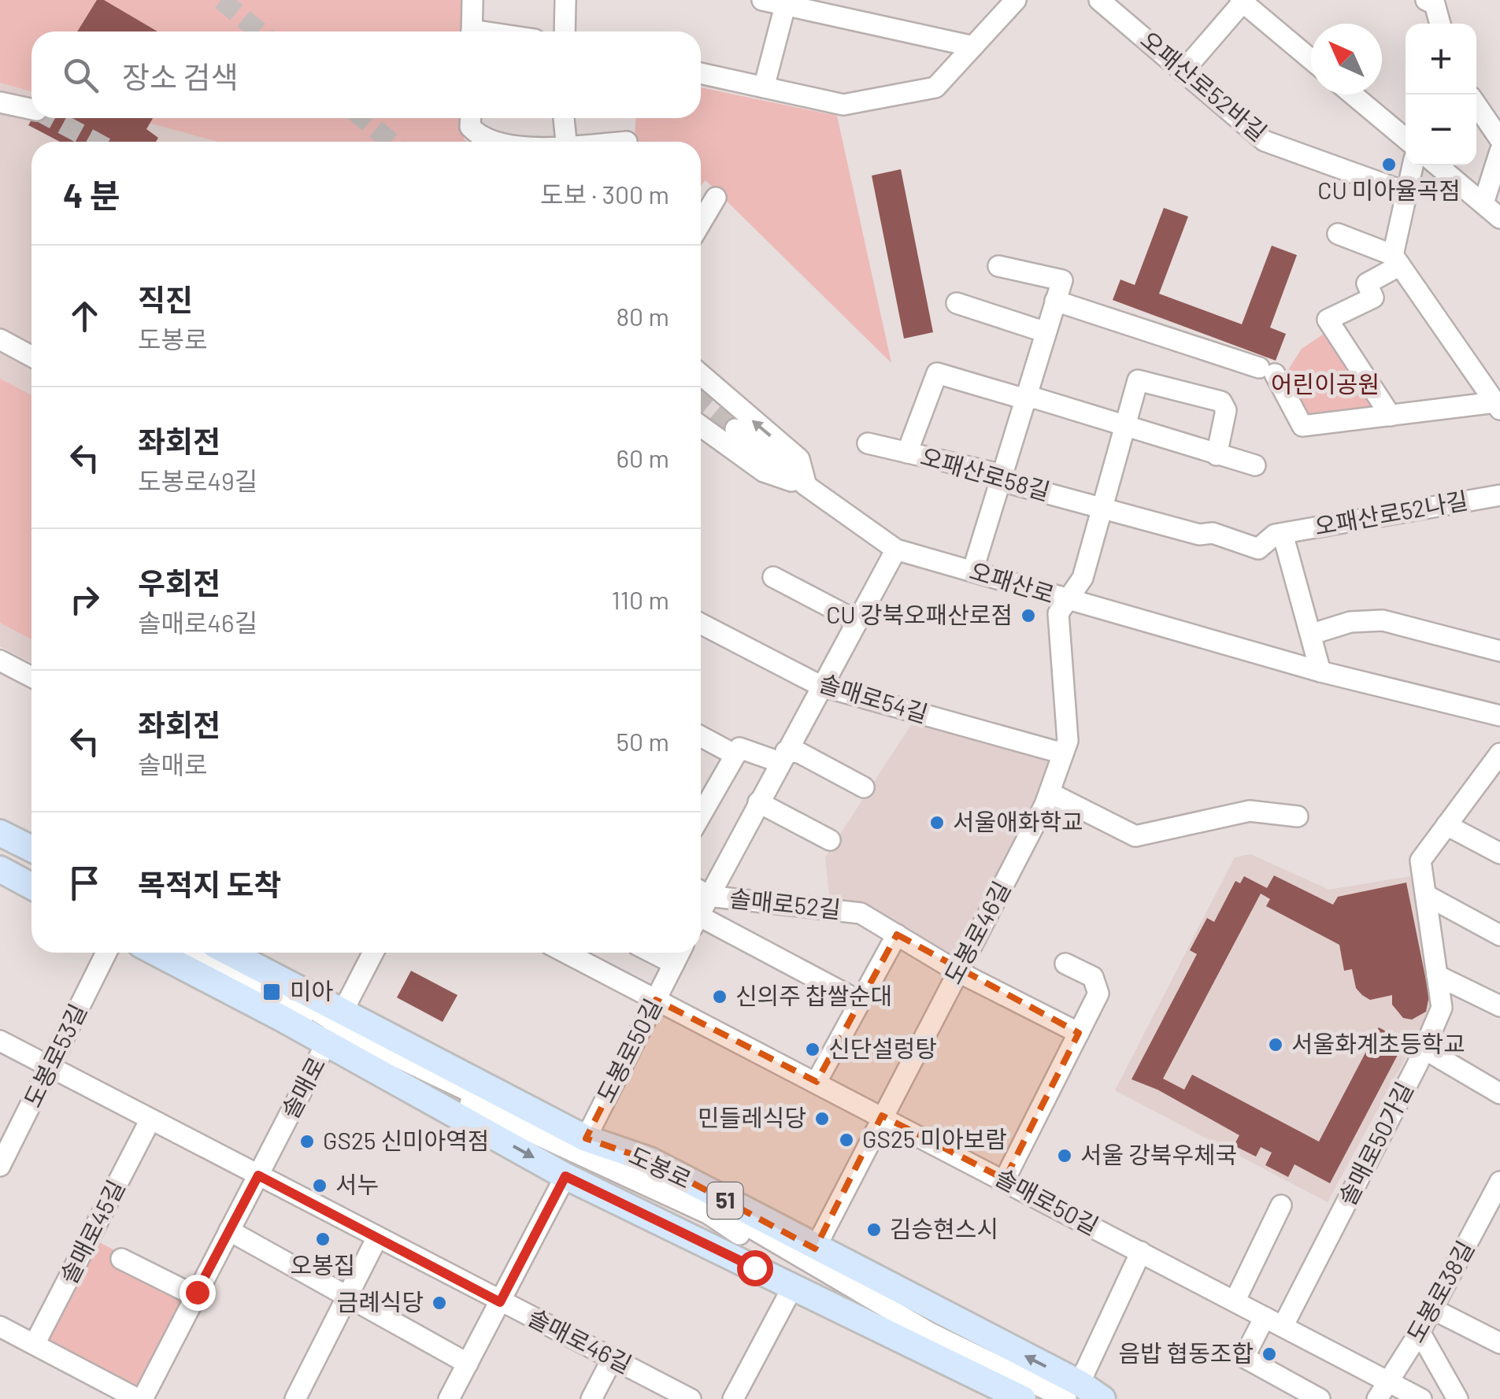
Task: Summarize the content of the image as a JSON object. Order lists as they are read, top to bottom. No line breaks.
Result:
{"streets":{"main road":["도봉로","51"],"street":["오패산로52바길","오패산로58길","오패산로52나길","오패산로","솔매로54길","솔매로52길","도봉로46길","도봉로50길","도봉로53길","솔매로","솔매로50가길","솔매로50길","솔매로45길","도봉로38길","솔매로46길"]},"crossings":[["오패산로58길","오패산로52나길"],["오패산로","도봉로46길"],["솔매로54길","도봉로46길"],["솔매로52길","도봉로46길"],["도봉로46길","도봉로"],["도봉로46길","솔매로50길"],["도봉로50길","도봉로"],["도봉로50길","솔매로50길"],["솔매로","도봉로"],["솔매로","솔매로46길"],["솔매로50가길","솔매로50길"],["솔매로50길","도봉로38길"]],"parks":["어린이공원"],"places":{"other":["CU 미아율곡점","CU 강북오패산로점","서울애화학교","신의주 찹쌀순대","서울화계초등학교","신단설렁탕","민들레식당","GS25 미아보람","GS25 신미아역점","서울 강북우체국","서누","김승현스시","오봉집","금례식당","음밥 협동조합"],"transit":["미아"]},"north":"top left","page":{"map_buttons":["+","−"],"search":"장소 검색","heading":["4 분","도보 · 300 m"],"list":[["직진","도봉로","80 m"],["좌회전","도봉로49길","60 m"],["우회전","솔매로46길","110 m"],["좌회전","솔매로","50 m"],"목적지 도착"]}}
